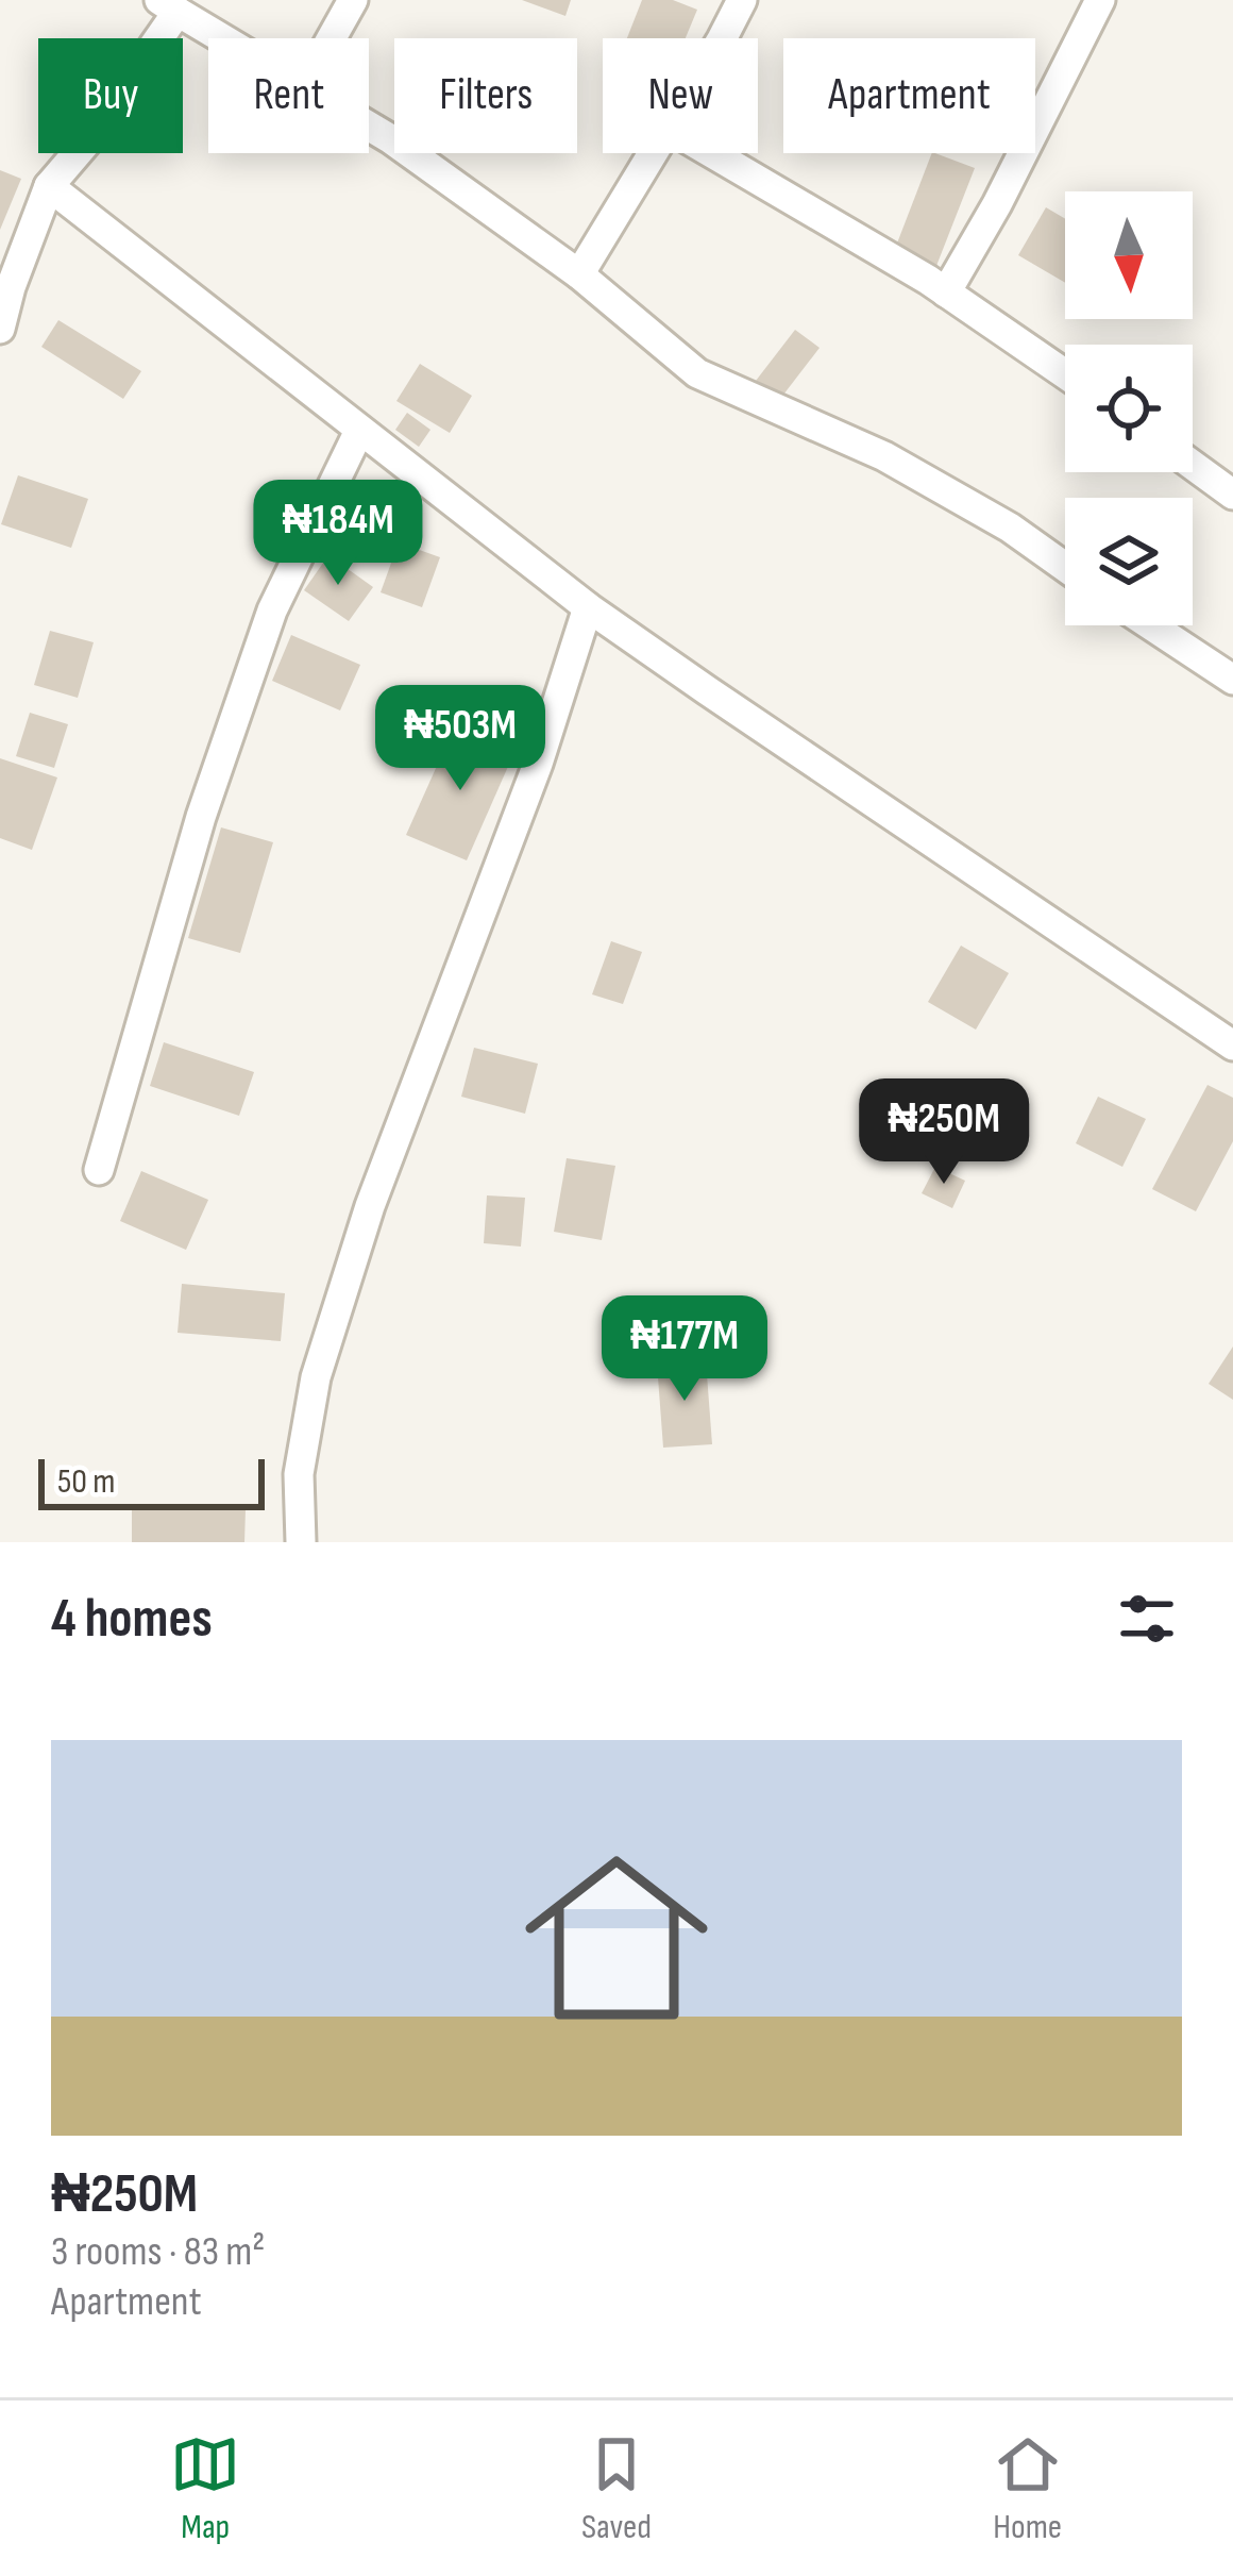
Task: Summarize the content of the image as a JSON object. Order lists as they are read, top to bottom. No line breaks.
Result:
{"scale_bar":"50 m","north":"bottom","page":{"chip":["Buy","Rent","Filters","New","Apartment"],"price":["₦184M","₦503M","₦250M","₦177M"],"scale":"50 m","heading":"4 homes","list":[{"name":"₦250M","note":"3 rooms · 83 m² · Apartment"}],"tabs":["Map","Saved","Home"]}}
